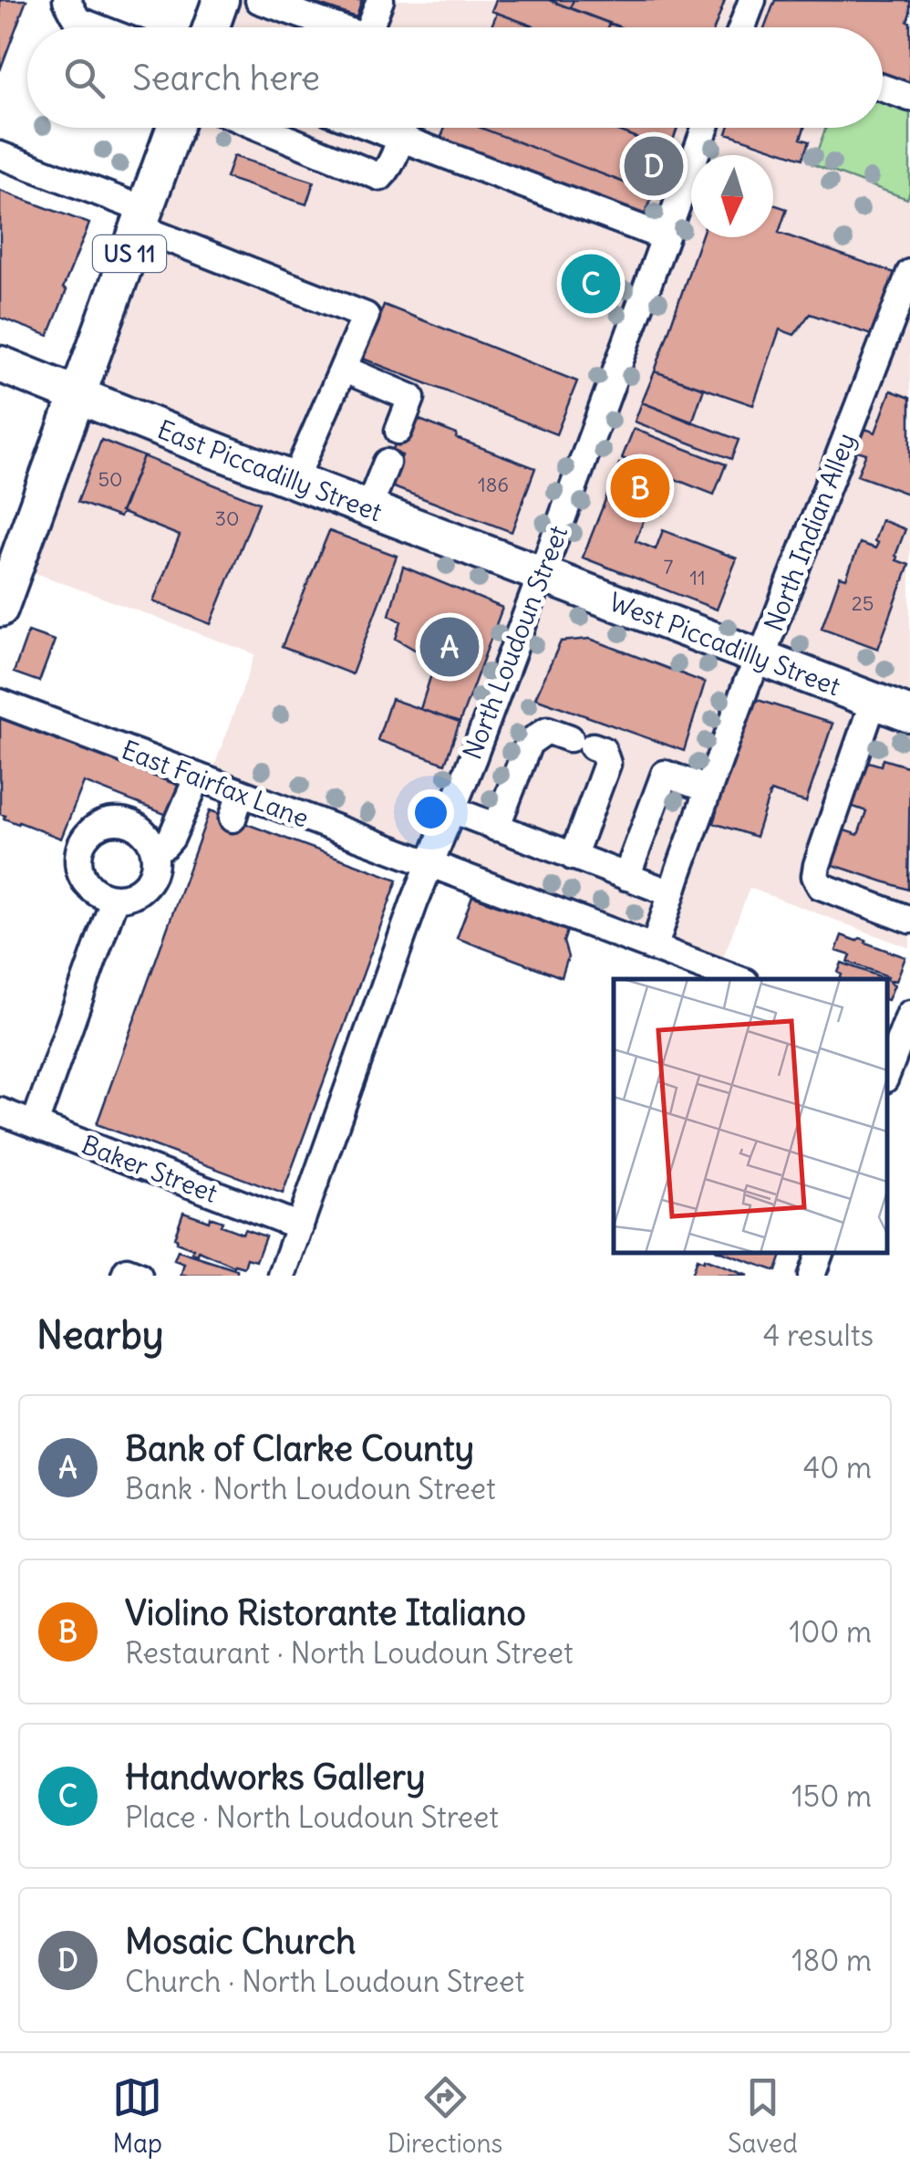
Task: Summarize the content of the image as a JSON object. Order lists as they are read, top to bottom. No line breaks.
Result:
{"streets":{"main road":["US 11","East Piccadilly Street","West Piccadilly Street"],"street":["North Indian Alley","North Loudoun Street","East Fairfax Lane","Baker Street"]},"crossings":[["US 11","East Piccadilly Street"],["East Piccadilly Street","North Loudoun Street"],["East Piccadilly Street","West Piccadilly Street"],["North Indian Alley","West Piccadilly Street"],["North Indian Alley","East Fairfax Lane"],["North Loudoun Street","West Piccadilly Street"],["North Loudoun Street","East Fairfax Lane"],["North Loudoun Street","Baker Street"]],"house_numbers":["50","186","30","7","11","25"],"north":"bottom","page":{"search":"Search here","pins":["D","C","B","A"],"heading":["Nearby","4 results"],"list":[{"mark":"A","name":"Bank of Clarke County","note":"Bank · North Loudoun Street","value":"40 m"},{"mark":"B","name":"Violino Ristorante Italiano","note":"Restaurant · North Loudoun Street","value":"100 m"},{"mark":"C","name":"Handworks Gallery","note":"Place · North Loudoun Street","value":"150 m"},{"mark":"D","name":"Mosaic Church","note":"Church · North Loudoun Street","value":"180 m"}],"nav":["Map","Directions","Saved"]}}
